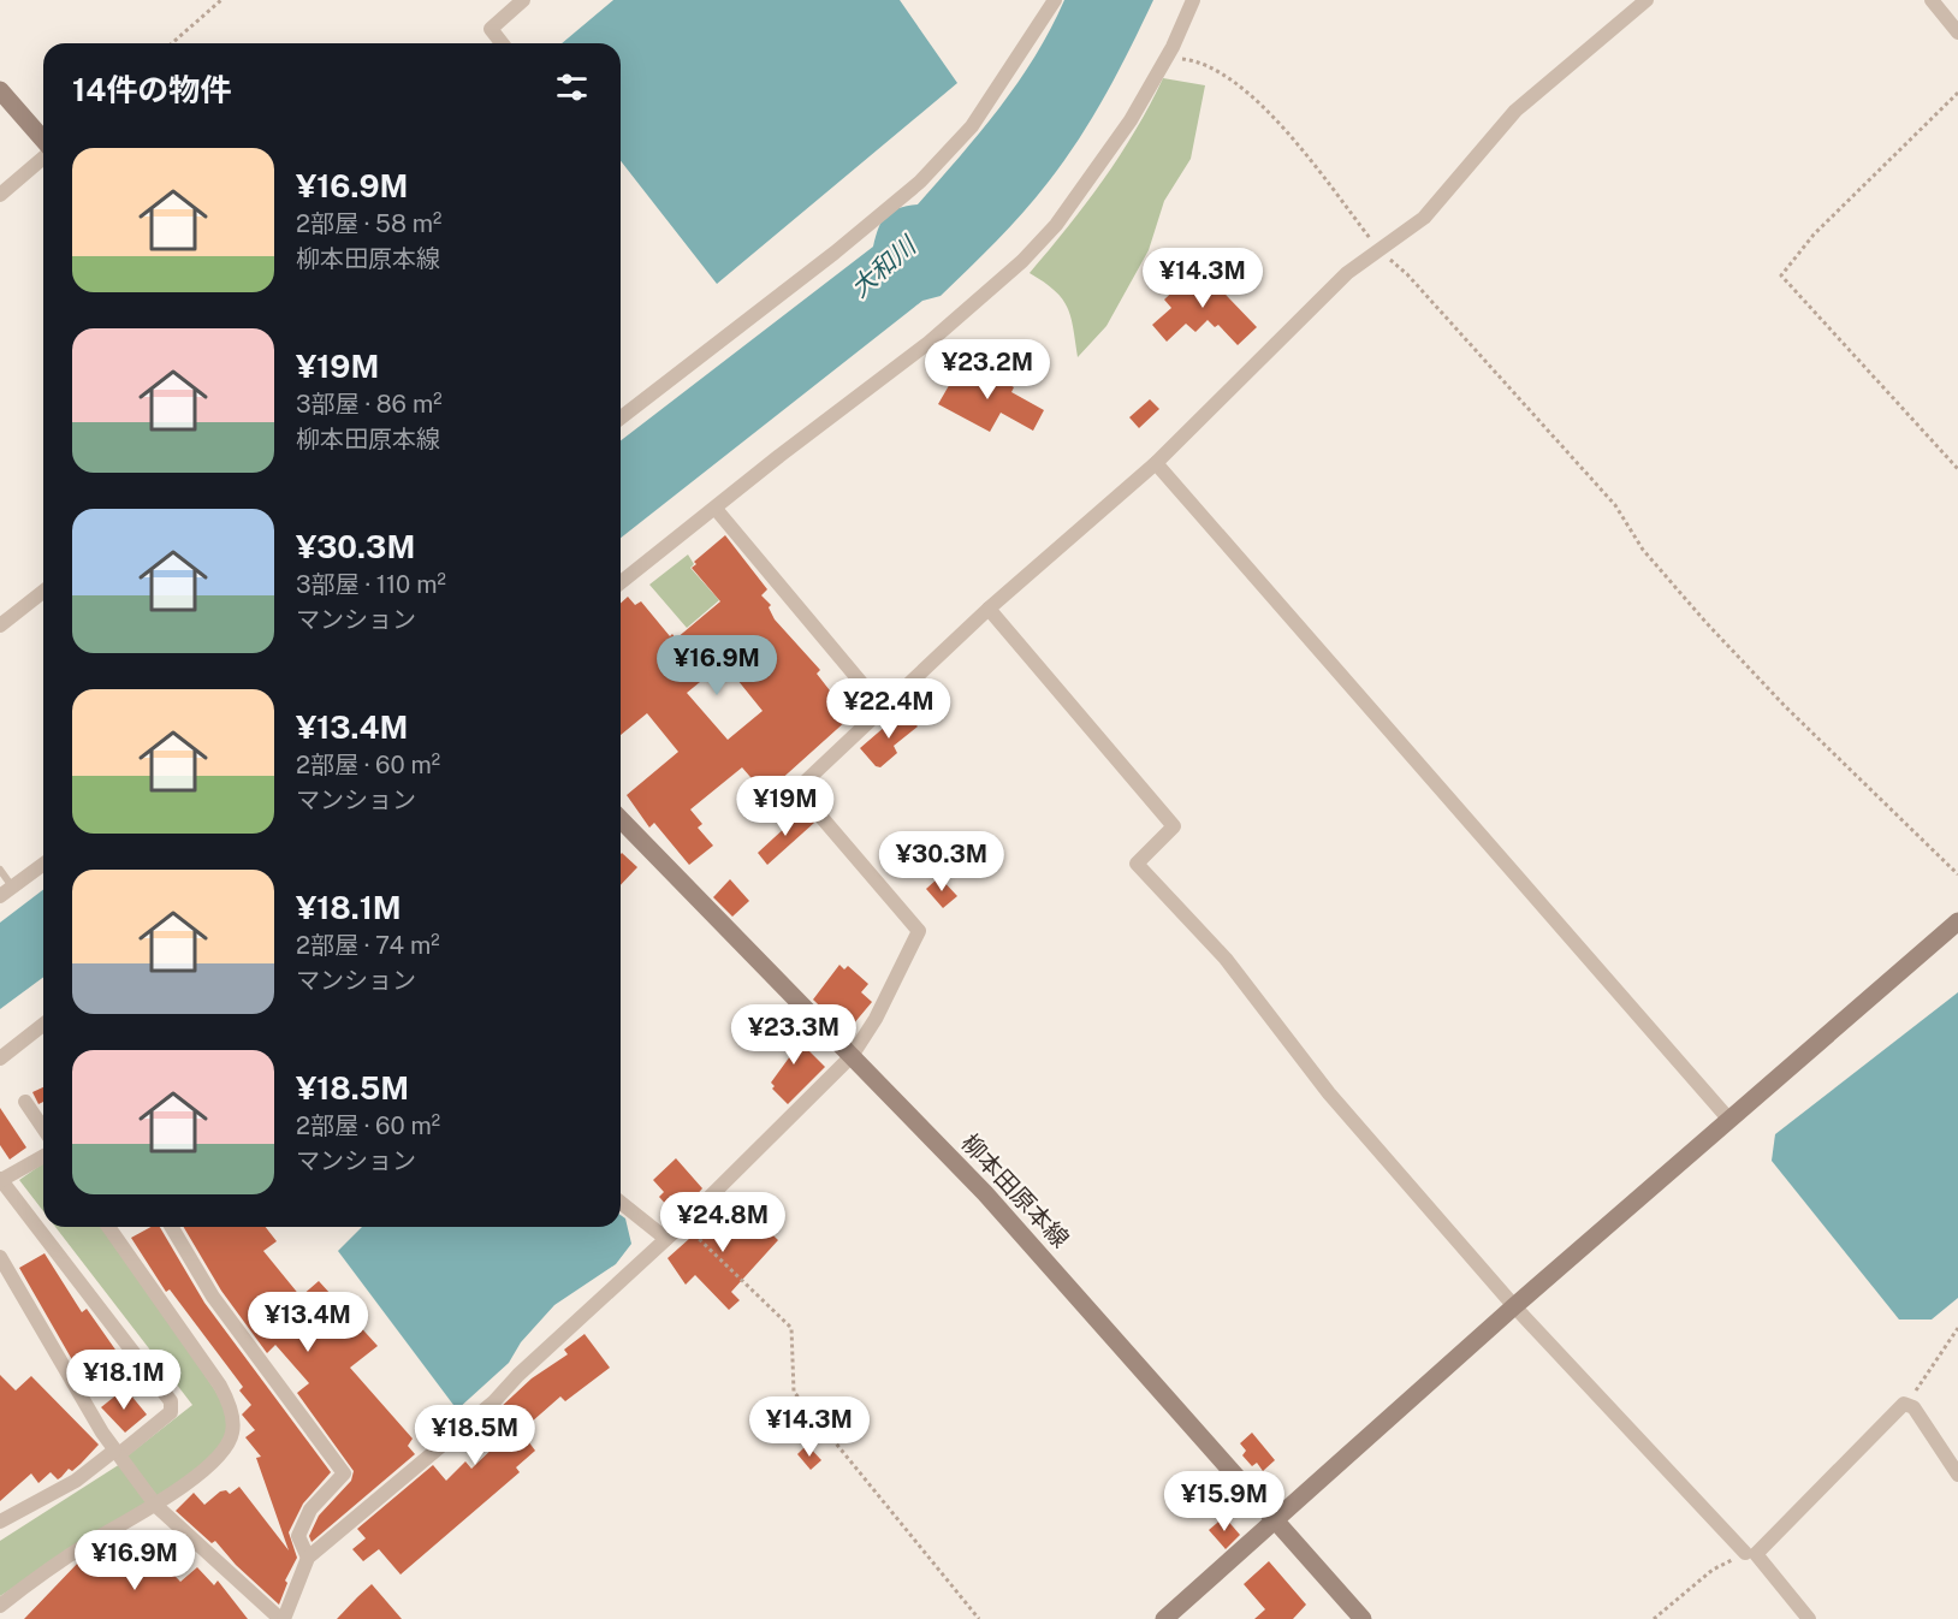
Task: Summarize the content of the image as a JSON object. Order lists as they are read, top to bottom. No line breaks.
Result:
{"streets":{"main road":["柳本田原本線"]},"water":["大和川"],"page":{"heading":"14件の物件","list":[{"name":"¥16.9M","note":"2部屋 · 58 m² · 柳本田原本線"},{"name":"¥19M","note":"3部屋 · 86 m² · 柳本田原本線"},{"name":"¥30.3M","note":"3部屋 · 110 m² · マンション"},{"name":"¥13.4M","note":"2部屋 · 60 m² · マンション"},{"name":"¥18.1M","note":"2部屋 · 74 m² · マンション"},{"name":"¥18.5M","note":"2部屋 · 60 m² · マンション"}],"price":["¥14.3M","¥23.2M","¥16.9M","¥22.4M","¥19M","¥30.3M","¥23.3M","¥24.8M","¥13.4M","¥18.1M","¥14.3M","¥18.5M","¥15.9M","¥16.9M"]}}
